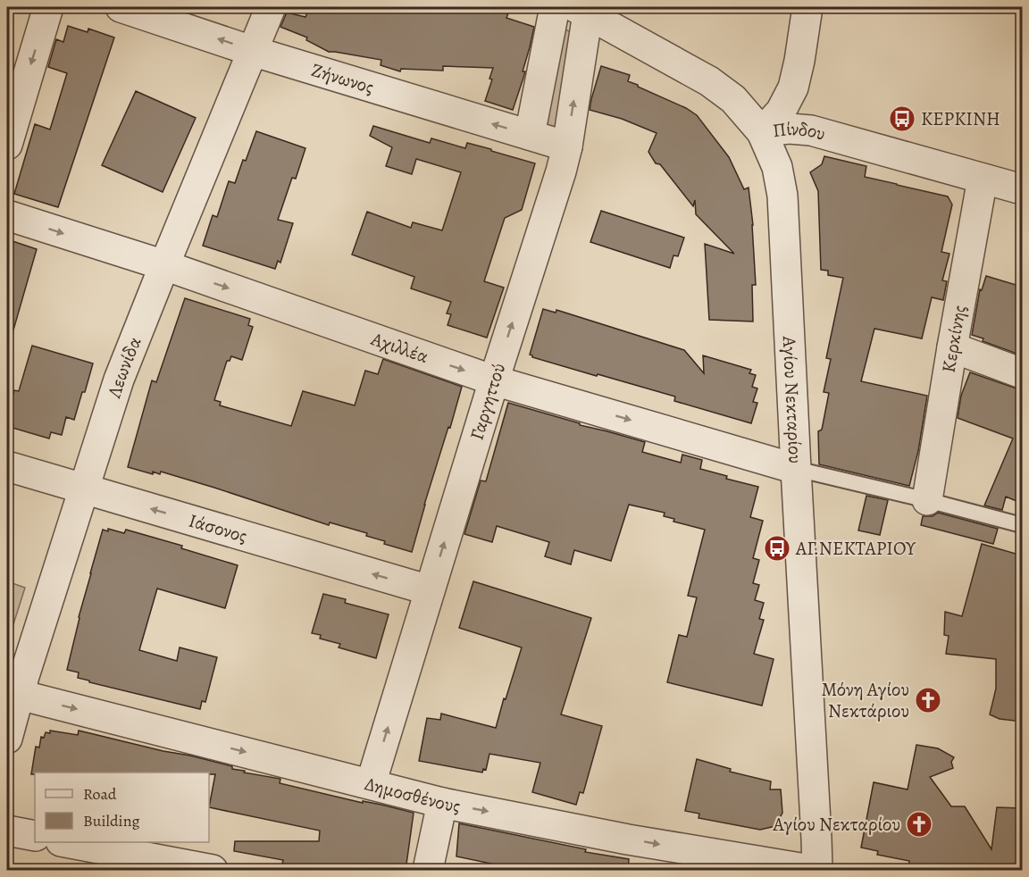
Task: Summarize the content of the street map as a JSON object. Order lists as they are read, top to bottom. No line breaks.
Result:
{"streets":{"street":["Ζήνωνος","Πίνδου","Κερκίνης","Αχιλλέα","Λεωνίδα","Αγίου Νεκταρίου","Γαργηττού","Ιάσονος","Δημοσθένους"]},"crossings":[["Ζήνωνος","Λεωνίδα"],["Ζήνωνος","Γαργηττού"],["Πίνδου","Κερκίνης"],["Πίνδου","Αγίου Νεκταρίου"],["Πίνδου","Γαργηττού"],["Αχιλλέα","Λεωνίδα"],["Αχιλλέα","Αγίου Νεκταρίου"],["Αχιλλέα","Γαργηττού"],["Λεωνίδα","Ιάσονος"],["Λεωνίδα","Δημοσθένους"],["Γαργηττού","Ιάσονος"],["Γαργηττού","Δημοσθένους"]],"one_way":["Ζήνωνος","Αχιλλέα","Ιάσονος","Δημοσθένους"],"places":{"bus stop":["ΚΕΡΚΙΝΗ","ΑΓ.ΝΕΚΤΑΡΙΟΥ"],"church":["Μόνη Αγίου Νεκτάριου","Αγίου Νεκταρίου"]},"legend":["Road","Building"]}
